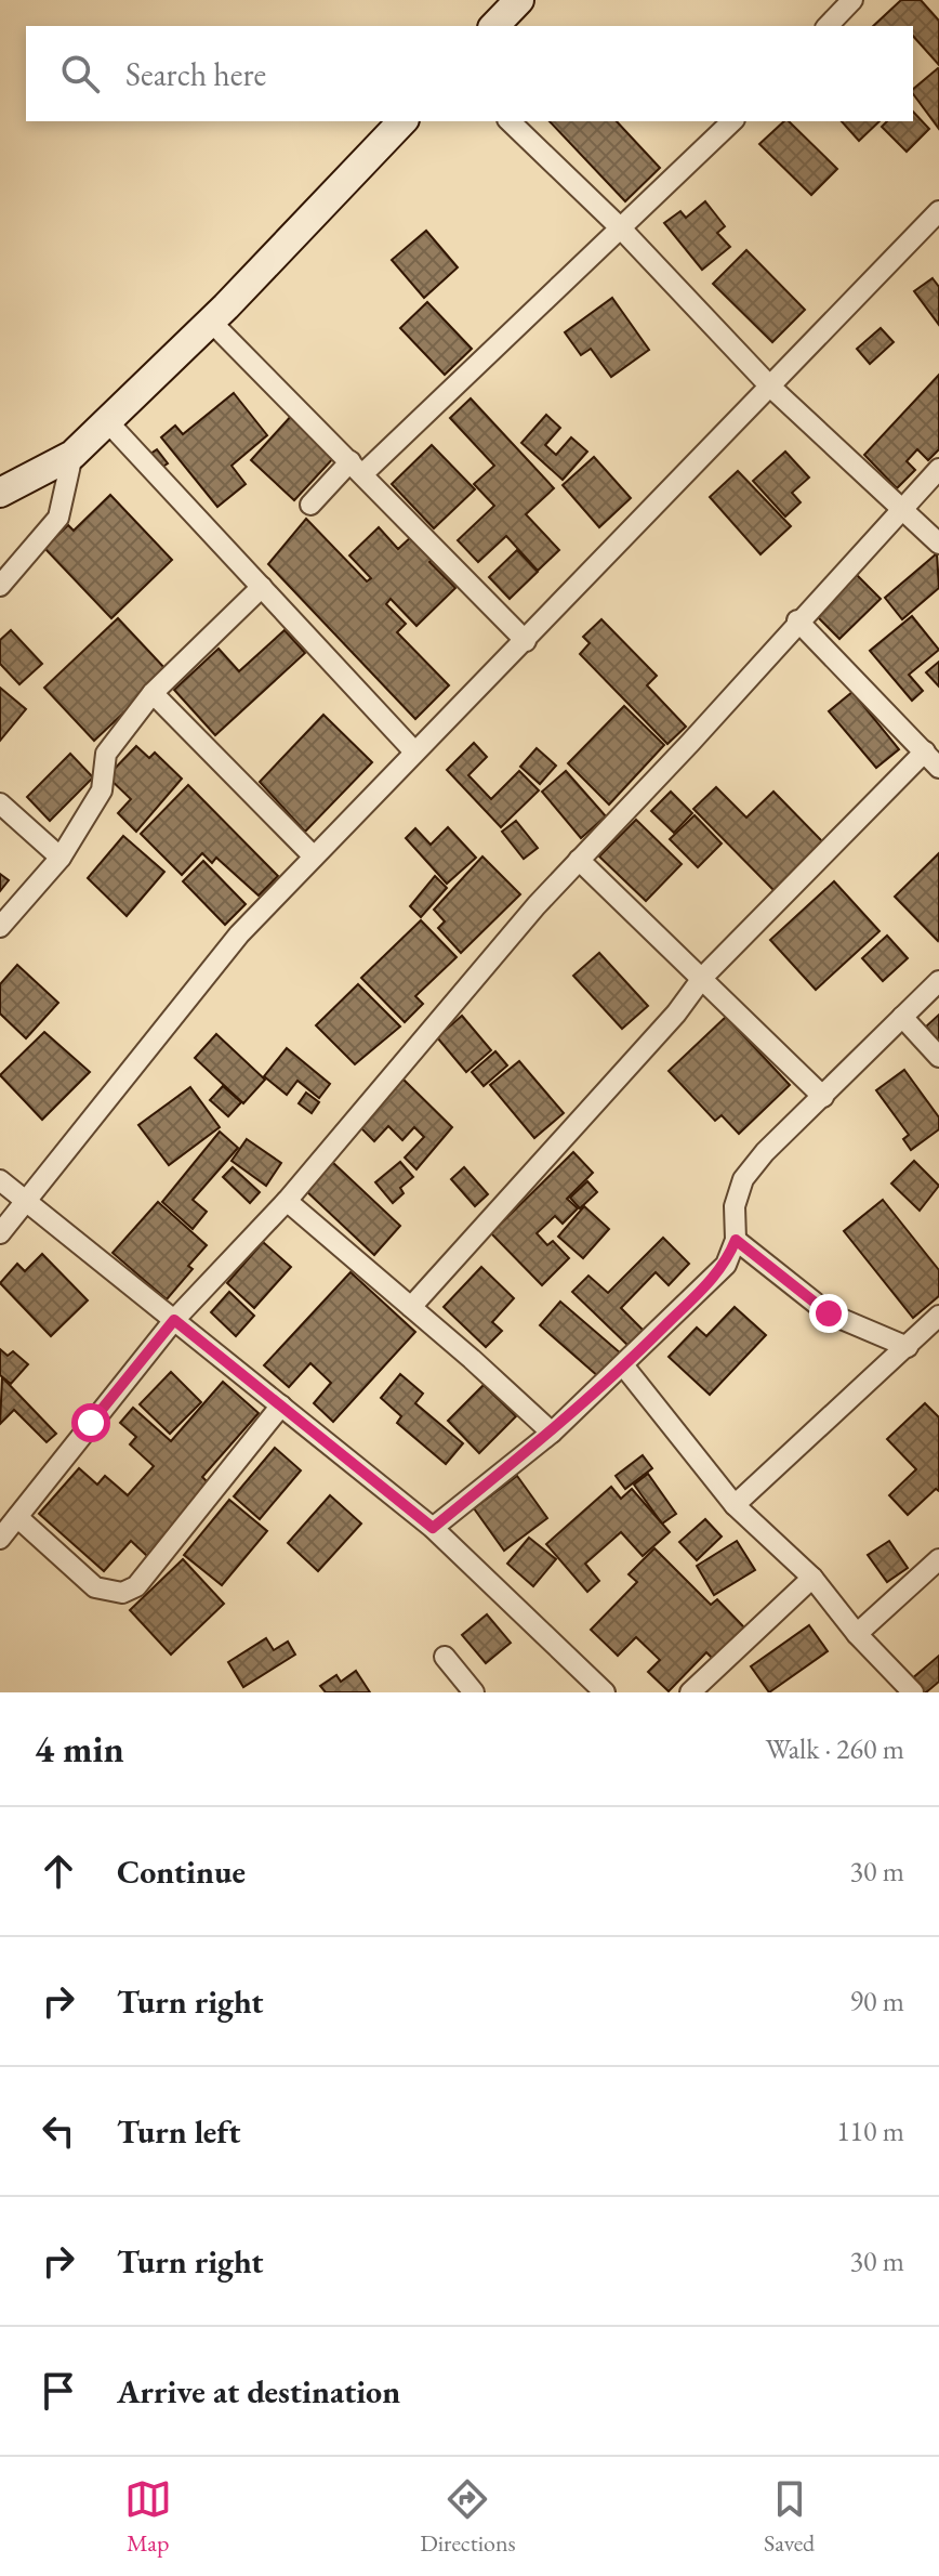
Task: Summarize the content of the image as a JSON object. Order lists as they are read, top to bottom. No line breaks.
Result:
{"page":{"search":"Search here","heading":["4 min","Walk · 260 m"],"list":[["Continue","30 m"],["Turn right","90 m"],["Turn left","110 m"],["Turn right","30 m"],"Arrive at destination"],"nav":["Map","Directions","Saved"]}}
